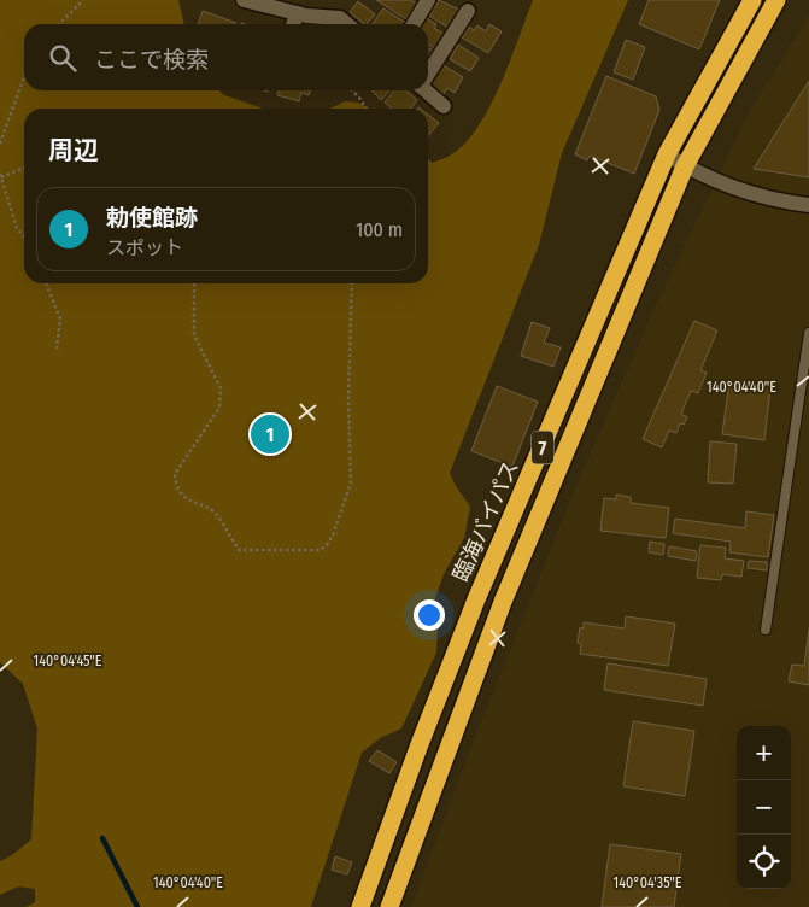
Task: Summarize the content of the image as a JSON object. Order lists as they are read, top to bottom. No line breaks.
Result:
{"streets":{"highway":["7","臨海バイパス"]},"page":{"search":"ここで検索","heading":"周辺","list":[{"mark":"1","name":"勅使館跡","note":"スポット","value":"100 m"}],"pins":"1","map_buttons":["+","−"]},"coordinates":["140°04'40\"E","140°04'45\"E","140°04'35\"E"]}
